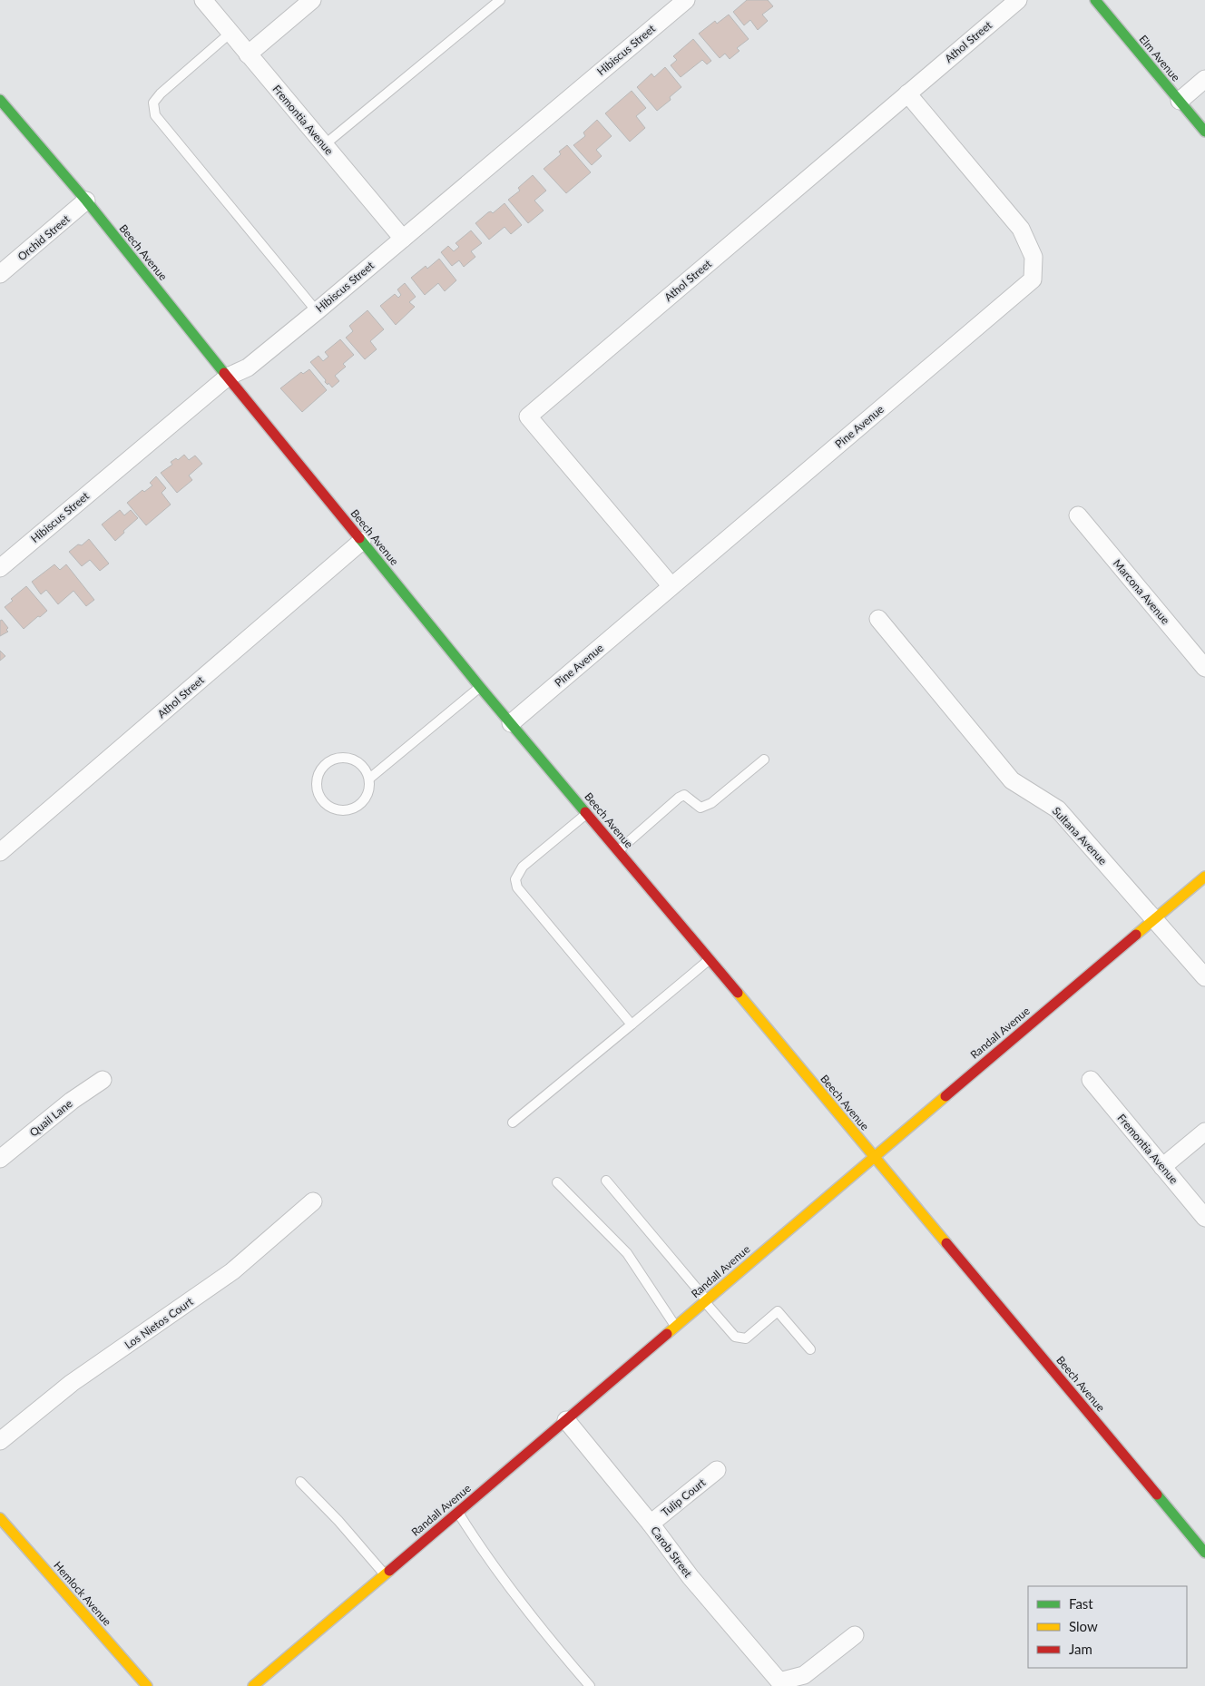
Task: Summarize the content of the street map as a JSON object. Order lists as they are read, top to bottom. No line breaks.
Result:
{"streets":{"main road":["Elm Avenue","Beech Avenue","Randall Avenue","Hemlock Avenue"],"street":["Athol Street","Hibiscus Street","Fremontia Avenue","Orchid Street","Pine Avenue","Marcona Avenue","Sultana Avenue","Quail Lane","Los Nietos Court","Tulip Court","Carob Street"]},"crossings":[["Athol Street","Beech Avenue"],["Athol Street","Pine Avenue"],["Hibiscus Street","Fremontia Avenue"],["Hibiscus Street","Beech Avenue"],["Orchid Street","Beech Avenue"],["Beech Avenue","Pine Avenue"],["Beech Avenue","Randall Avenue"],["Sultana Avenue","Randall Avenue"],["Randall Avenue","Carob Street"],["Tulip Court","Carob Street"]],"legend":["Fast","Slow","Jam"]}
